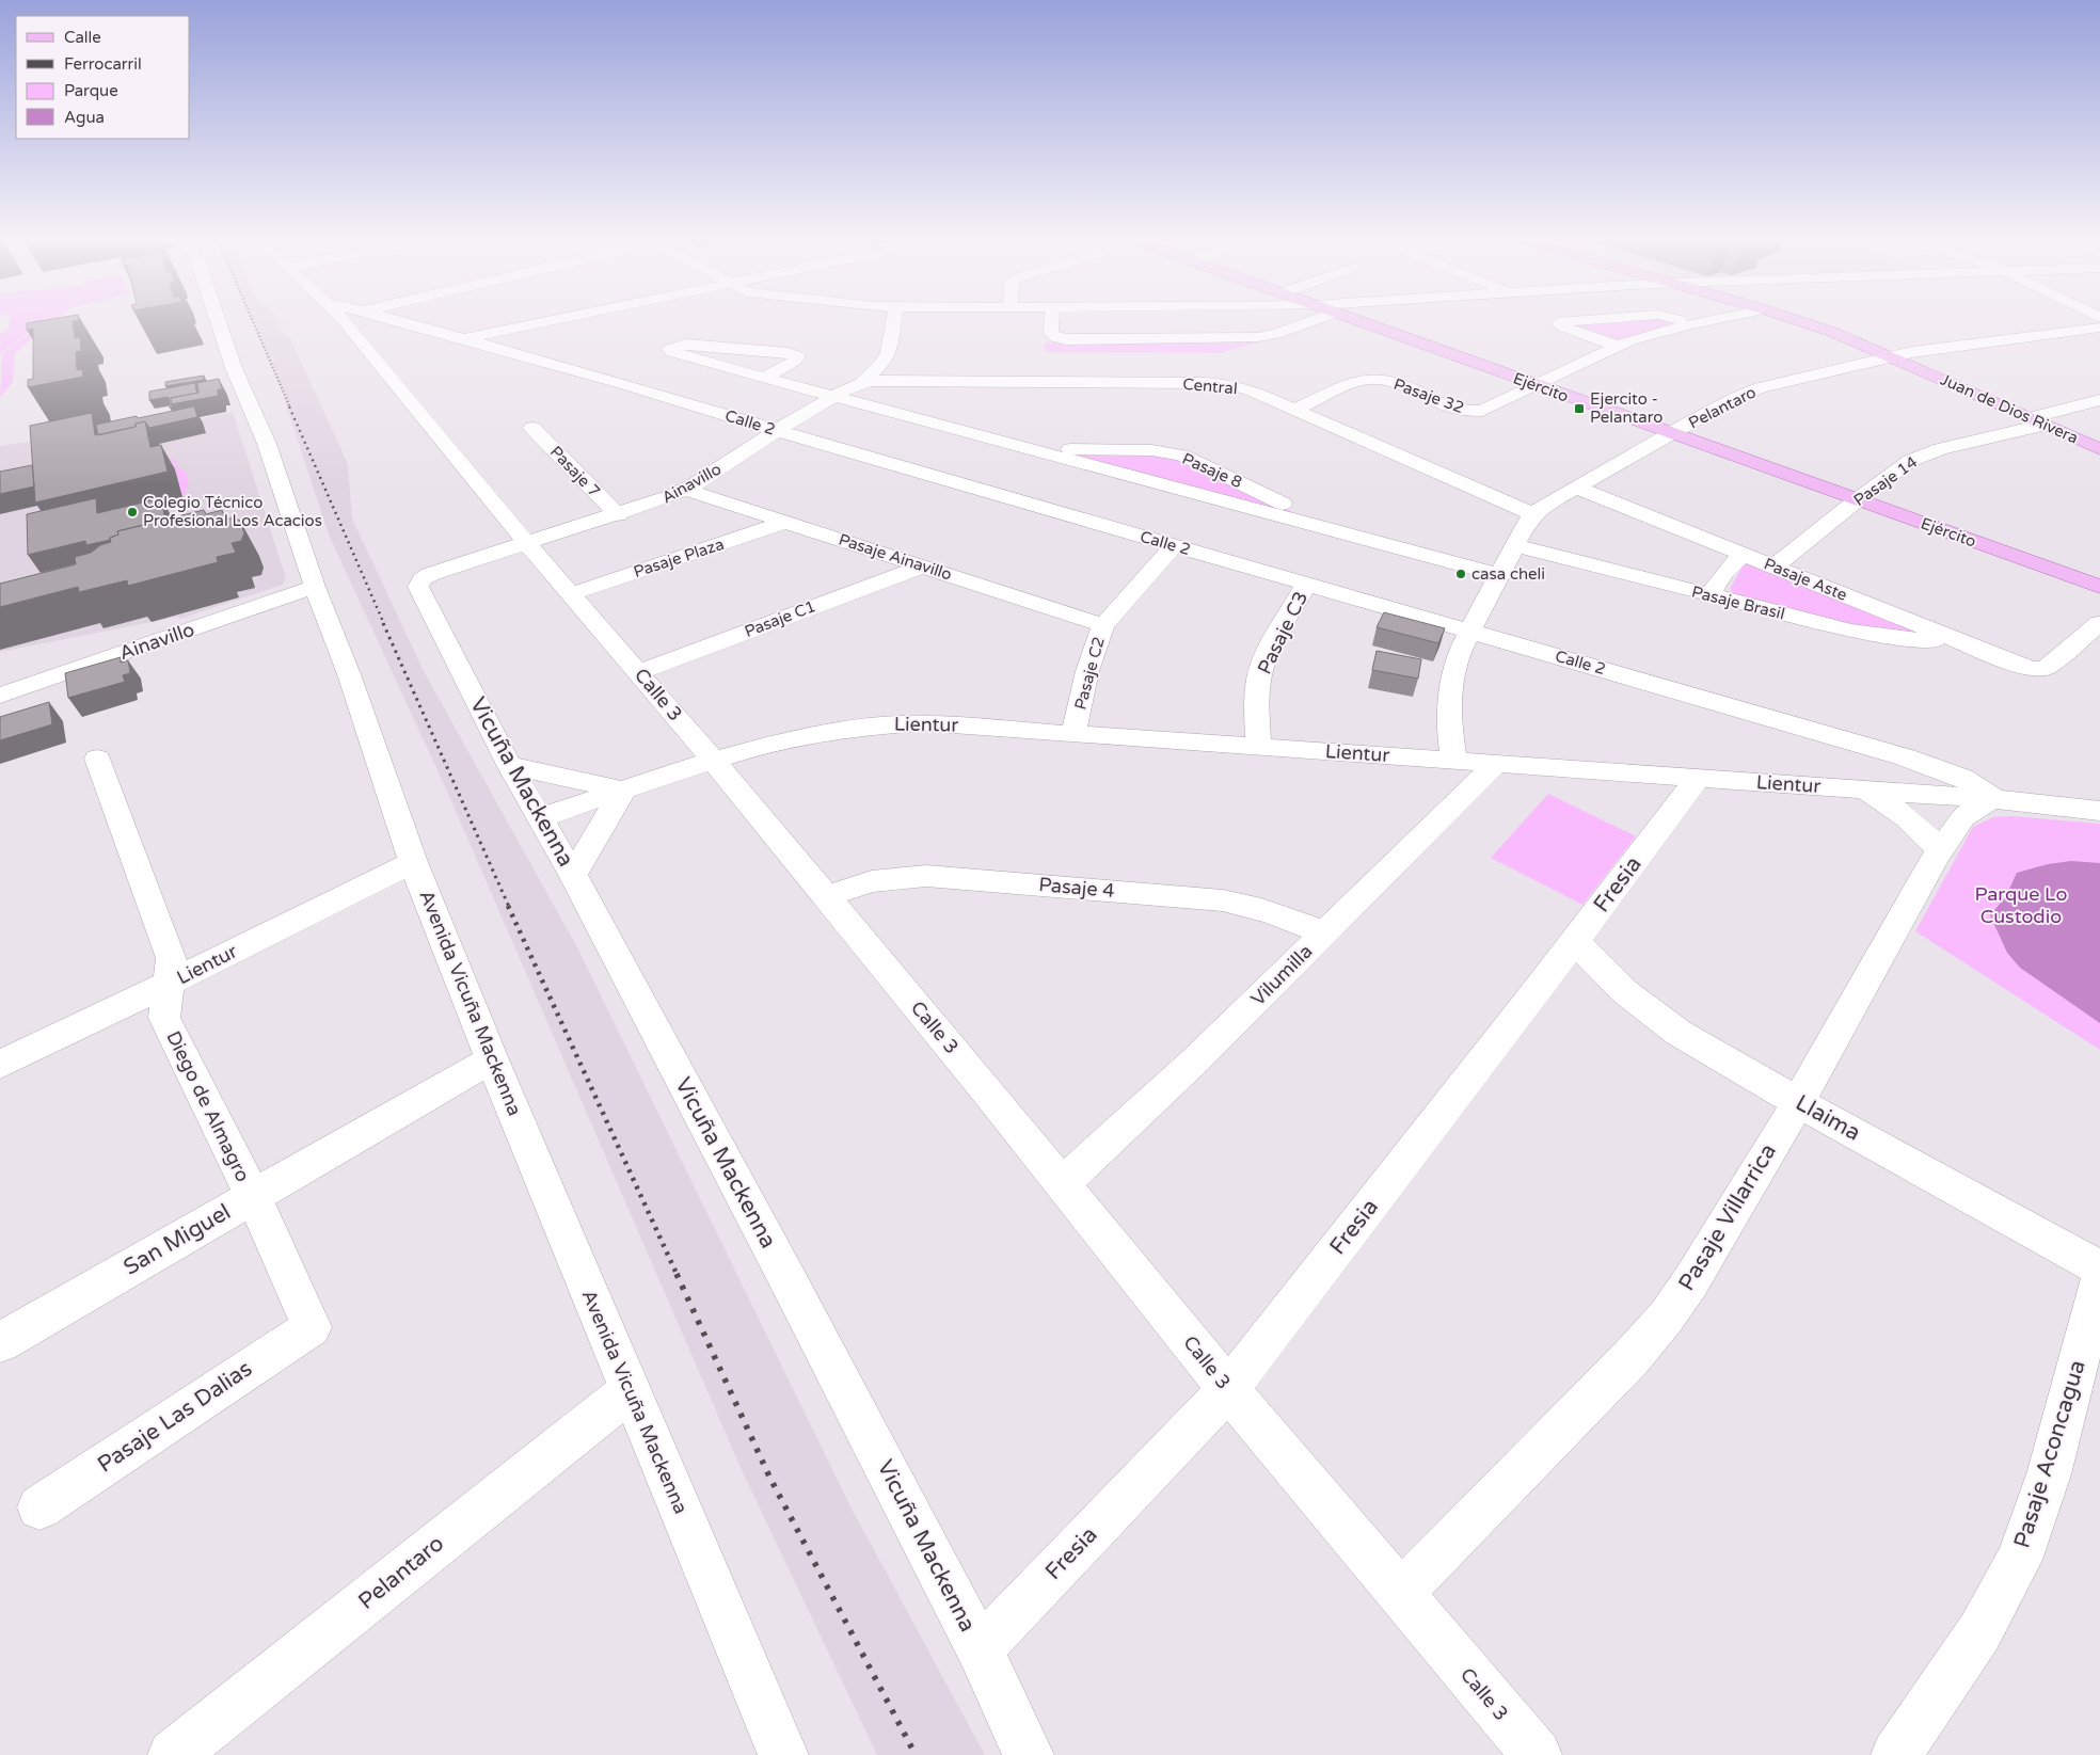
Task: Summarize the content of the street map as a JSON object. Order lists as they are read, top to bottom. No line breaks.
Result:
{"streets":{"main road":["Ejército","Juan de Dios Rivera"],"street":["Central","Pasaje 32","Pelantaro","Calle 2","Pasaje 8","Pasaje 7","Pasaje 14","Ainavillo","Pasaje Ainavillo","Pasaje Plaza","Pasaje Aste","Pasaje Brasil","Pasaje C1","Pasaje C3","Pasaje C2","Calle 3","Lientur","Vicuña Mackenna","Fresia","Pasaje 4","Vilumilla","Avenida Vicuña Mackenna","Diego de Almagro","Llaima","Pasaje Villarrica","San Miguel","Pasaje Las Dalias","Pasaje Aconcagua"]},"crossings":[["Central","Pasaje 32"],["Central","Pelantaro"],["Central","Ainavillo"],["Ejército","Pasaje 32"],["Ejército","Pelantaro"],["Ejército","Pasaje 14"],["Pelantaro","Juan de Dios Rivera"],["Pelantaro","Calle 2"],["Pelantaro","Pasaje 8"],["Pelantaro","Pasaje Aste"],["Pelantaro","Pasaje Brasil"],["Pelantaro","Lientur"],["Pelantaro","Avenida Vicuña Mackenna"],["Juan de Dios Rivera","Pasaje 14"],["Calle 2","Ainavillo"],["Calle 2","Pasaje C3"],["Calle 2","Pasaje C2"],["Calle 2","Lientur"],["Calle 2","Pasaje Villarrica"],["Pasaje 8","Ainavillo"],["Pasaje 7","Ainavillo"],["Pasaje 14","Pasaje Aste"],["Ainavillo","Pasaje Ainavillo"],["Ainavillo","Calle 3"],["Ainavillo","Vicuña Mackenna"],["Ainavillo","Avenida Vicuña Mackenna"],["Pasaje Ainavillo","Pasaje Plaza"],["Pasaje Ainavillo","Pasaje C1"],["Pasaje Ainavillo","Pasaje C2"],["Pasaje Plaza","Calle 3"],["Pasaje Aste","Pasaje Brasil"],["Pasaje C1","Calle 3"],["Pasaje C3","Lientur"],["Pasaje C2","Lientur"],["Calle 3","Lientur"],["Calle 3","Fresia"],["Calle 3","Pasaje 4"],["Calle 3","Vilumilla"],["Calle 3","Pasaje Villarrica"],["Lientur","Vicuña Mackenna"],["Lientur","Fresia"],["Lientur","Vilumilla"],["Lientur","Avenida Vicuña Mackenna"],["Lientur","Diego de Almagro"],["Lientur","Pasaje Villarrica"],["Vicuña Mackenna","Fresia"],["Fresia","Llaima"],["Pasaje 4","Vilumilla"],["Avenida Vicuña Mackenna","San Miguel"],["Diego de Almagro","San Miguel"],["Diego de Almagro","Pasaje Las Dalias"],["Llaima","Pasaje Villarrica"]],"parks":["Parque Lo Custodio"],"places":{"transit":["Ejercito - Pelantaro"],"other":["Colegio Técnico Profesional Los Acacios","casa cheli"]},"legend":["Calle","Ferrocarril","Parque","Agua"]}
